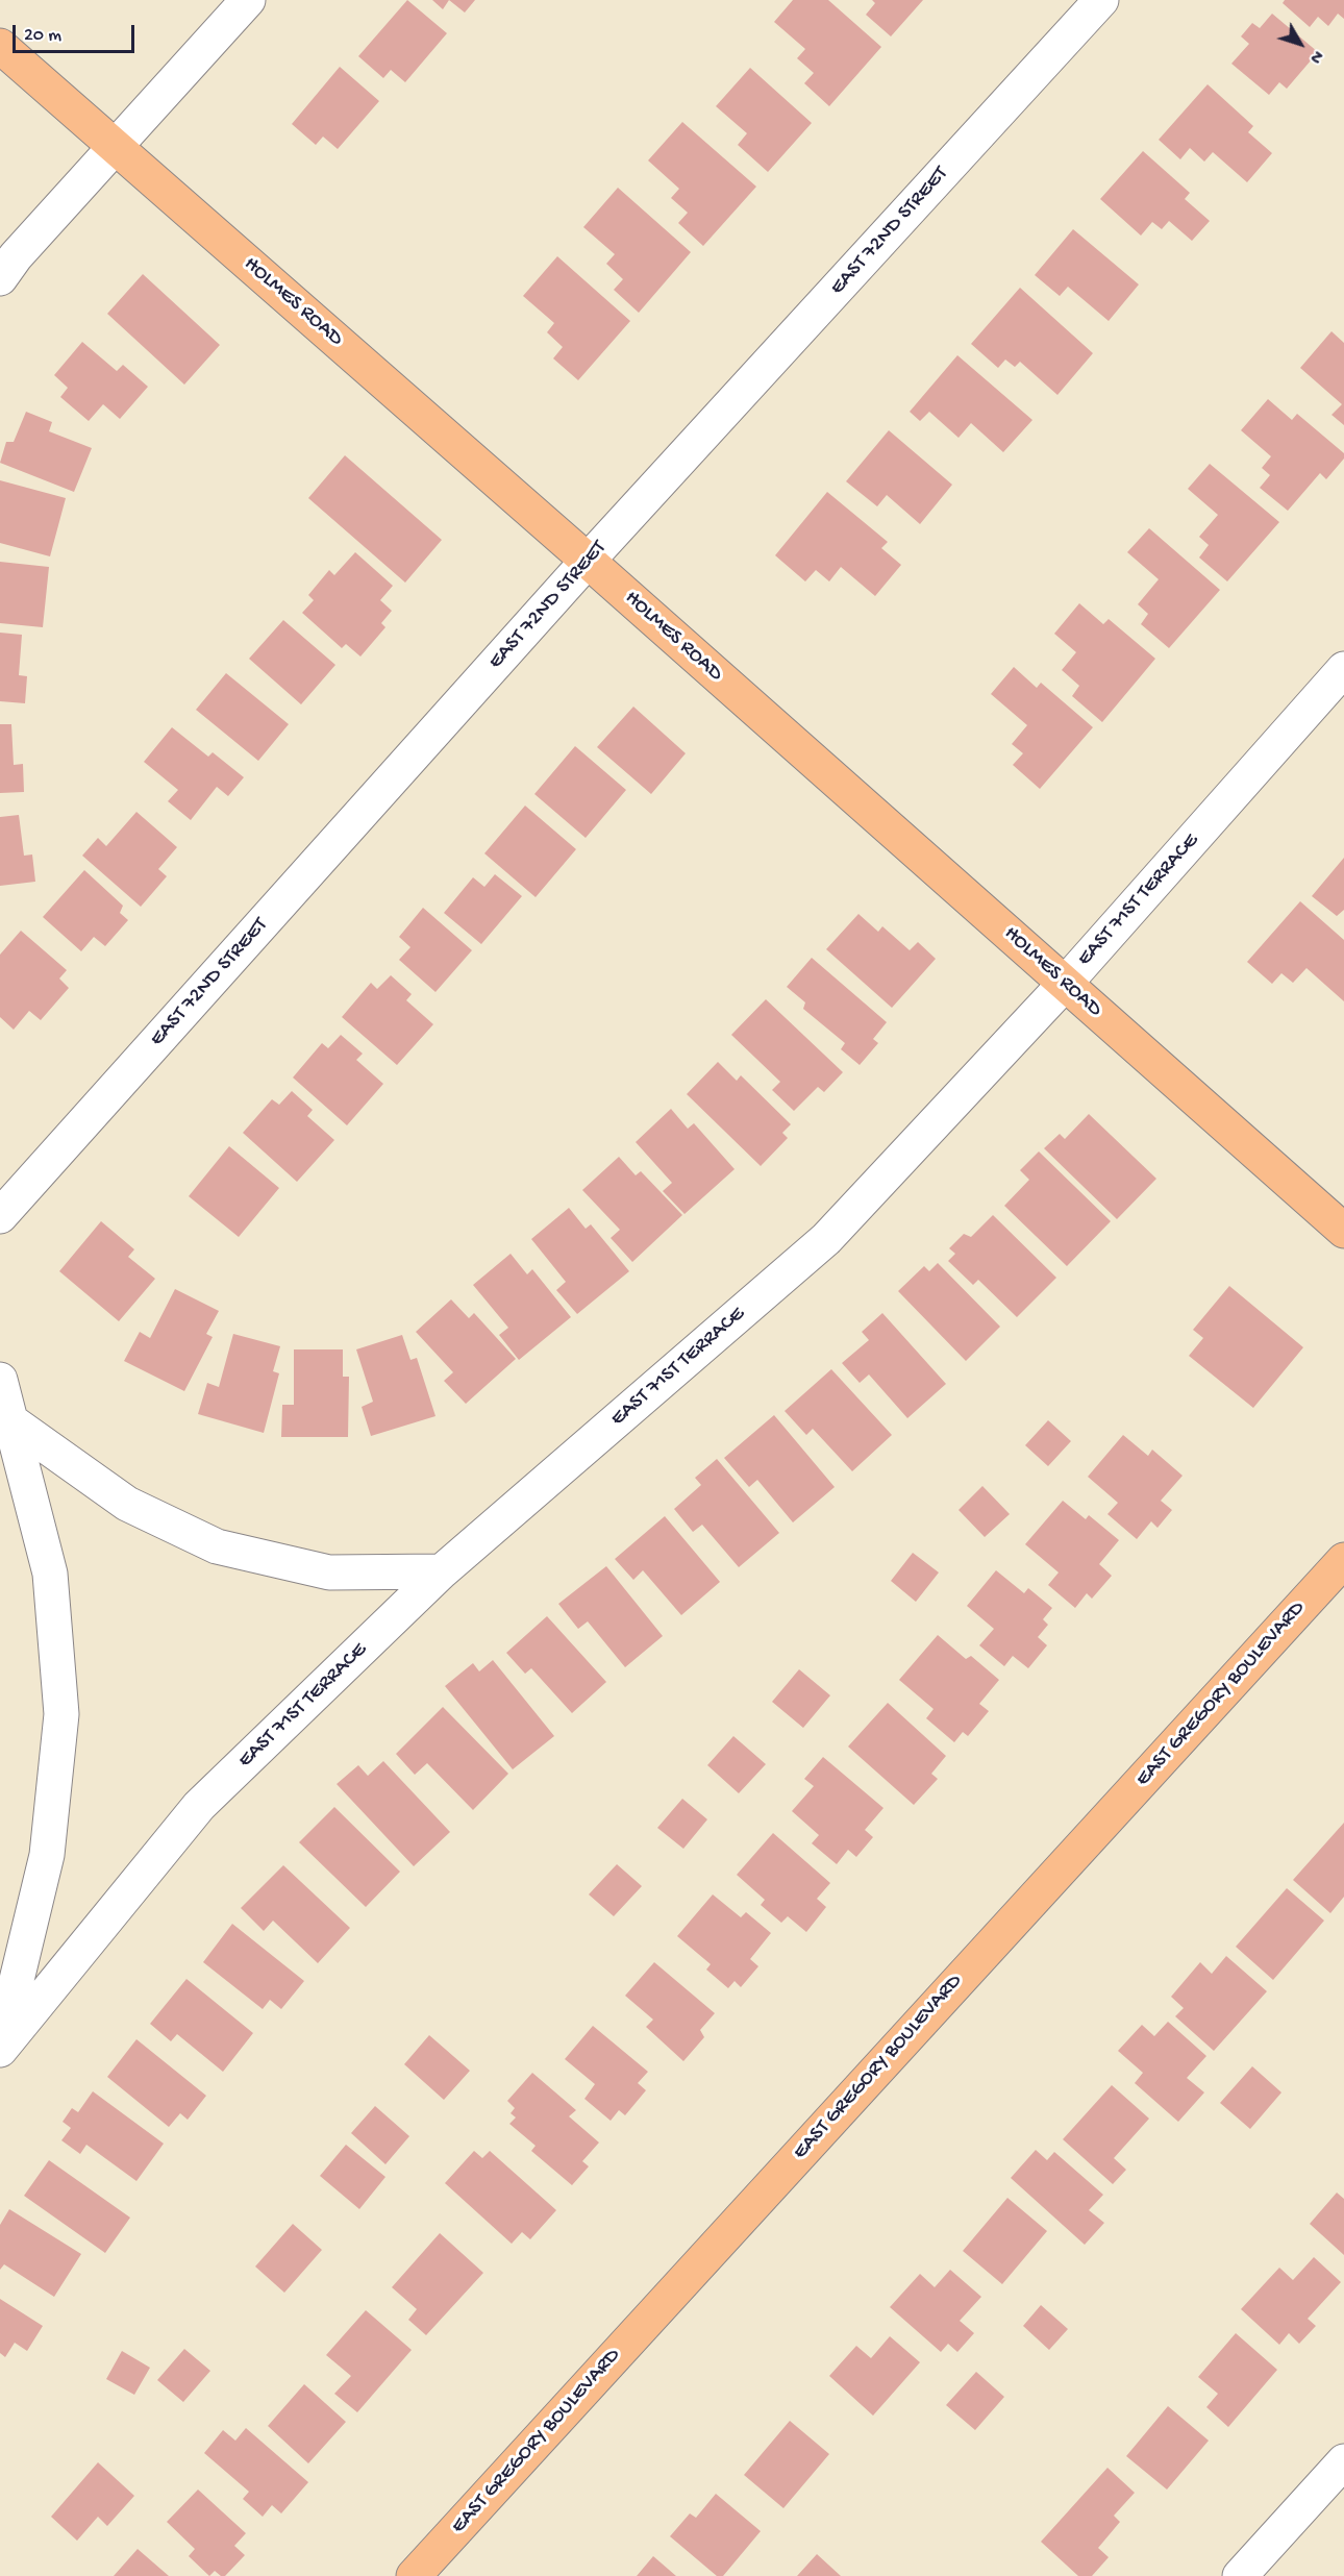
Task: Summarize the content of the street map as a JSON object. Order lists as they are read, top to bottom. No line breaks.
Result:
{"streets":{"main road":["HOLMES ROAD","EAST GREGORY BOULEVARD"],"street":["EAST 72ND STREET","EAST 71ST TERRACE"]},"crossings":[["EAST 72ND STREET","HOLMES ROAD"],["HOLMES ROAD","EAST 71ST TERRACE"]],"scale_bar":"20 m","north":"bottom right"}
